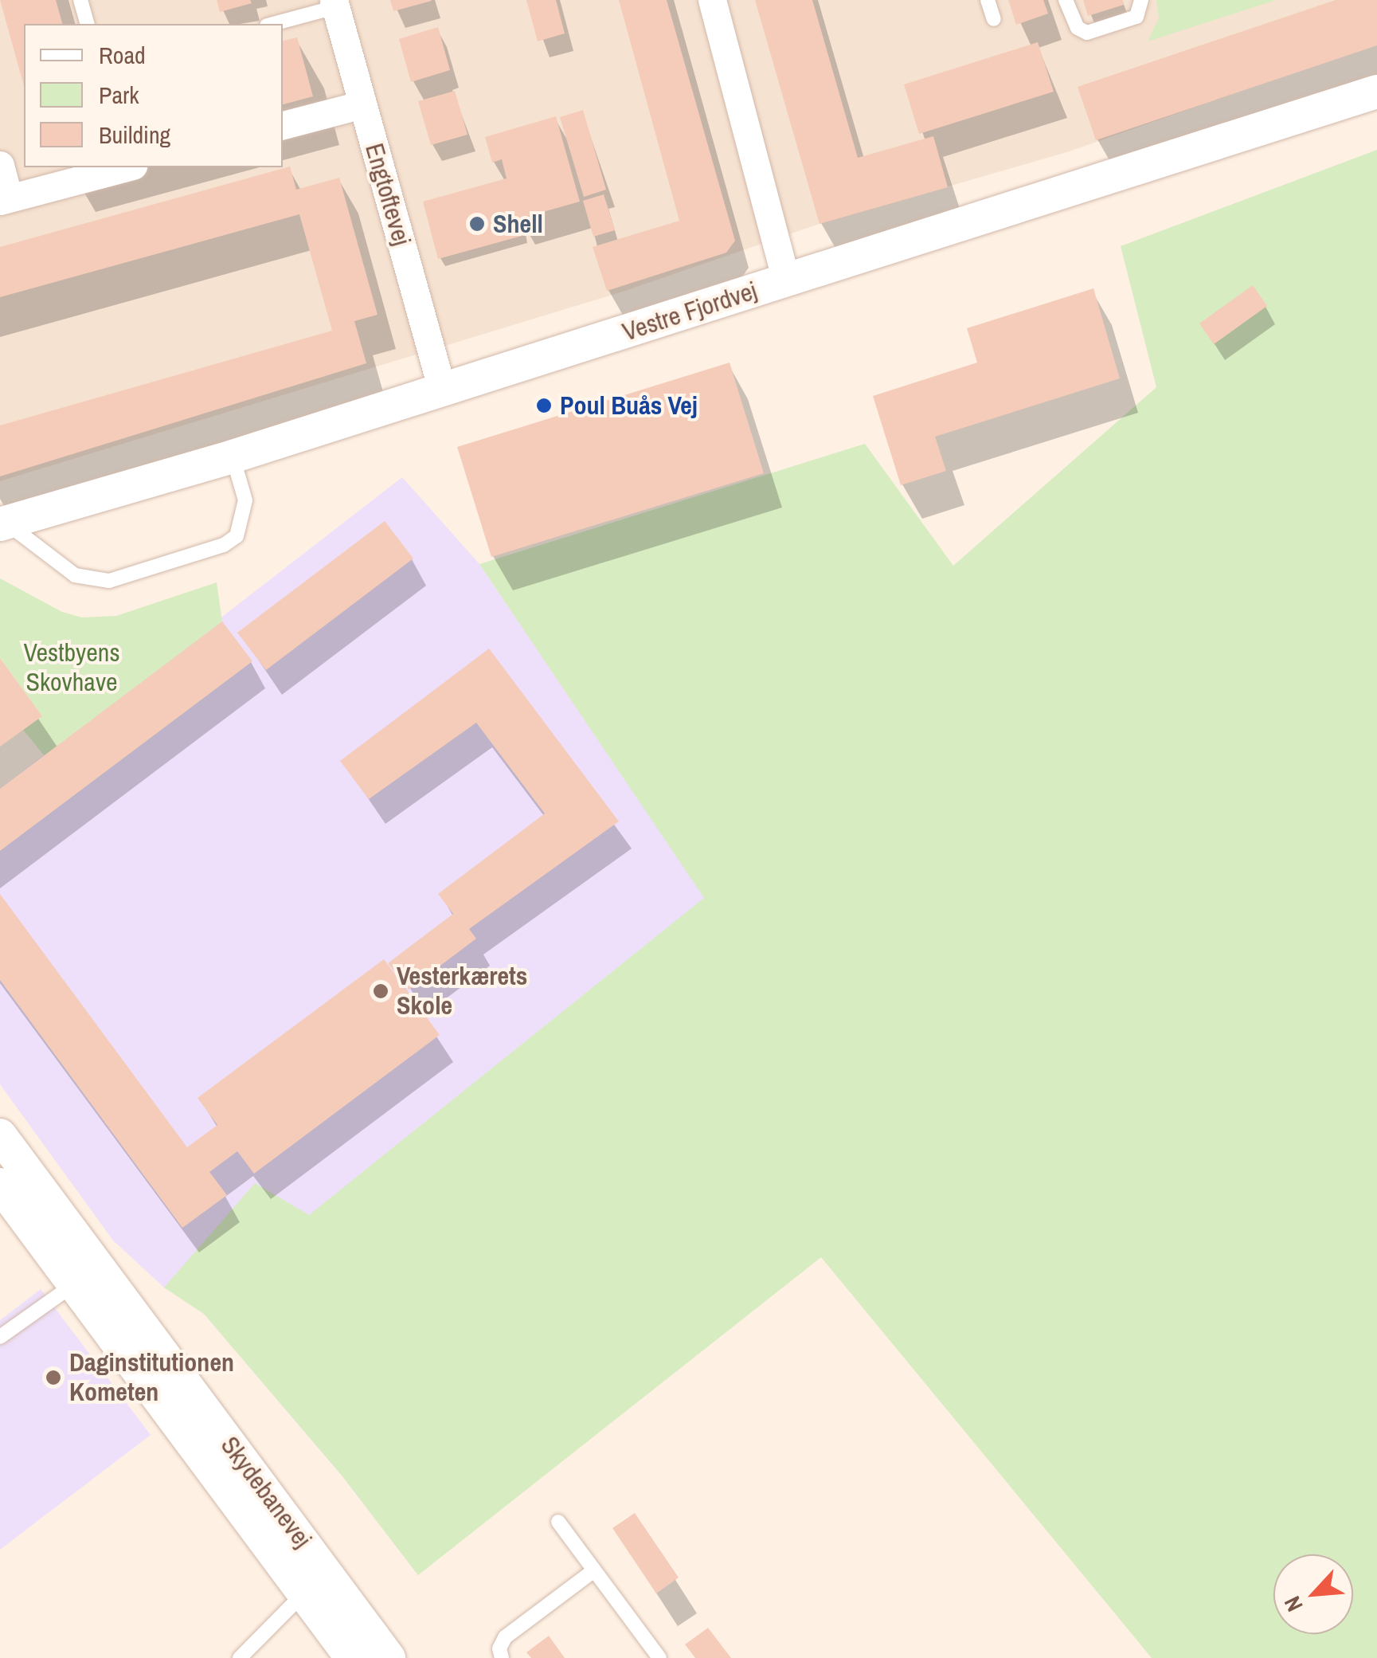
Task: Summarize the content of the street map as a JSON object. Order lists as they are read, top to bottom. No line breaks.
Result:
{"streets":{"street":["Engtoftevej","Vestre Fjordvej","Skydebanevej"]},"crossings":[["Engtoftevej","Vestre Fjordvej"]],"parks":["Vestbyens Skovhave"],"places":["Shell","Poul Buås Vej","Vesterkærets Skole","Daginstitutionen Kometen"],"legend":["Road","Park","Building"],"north":"bottom left"}
